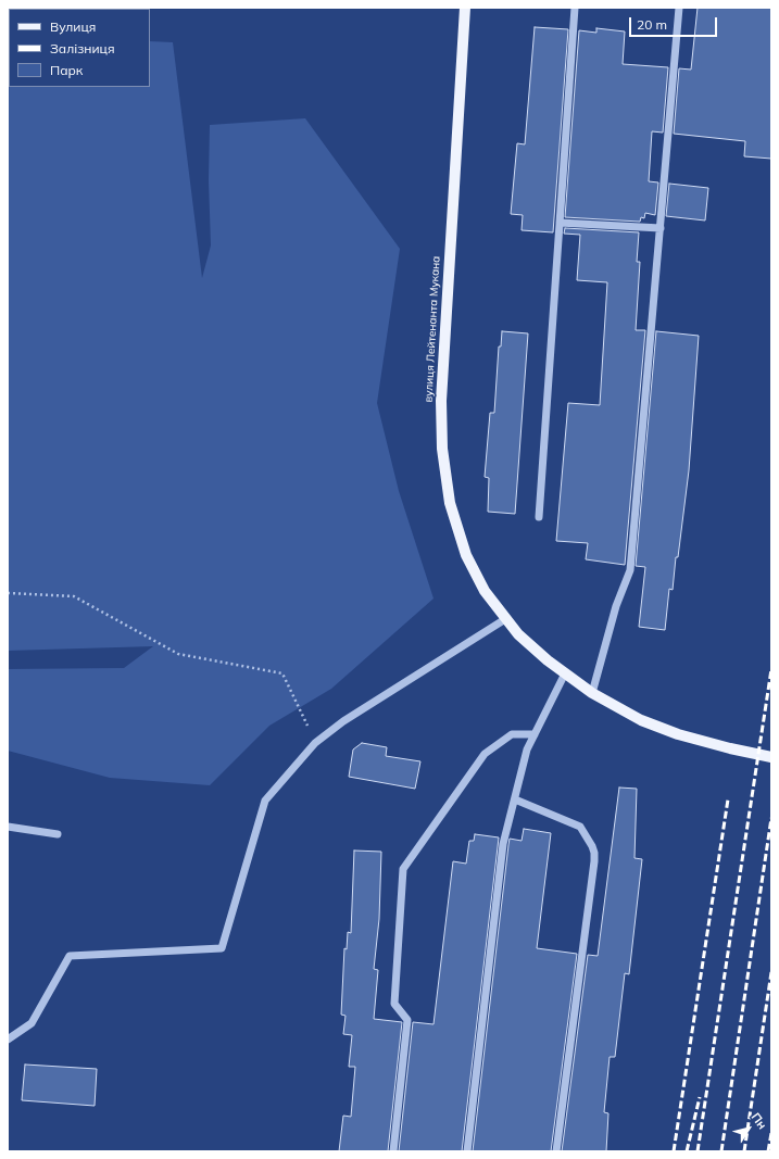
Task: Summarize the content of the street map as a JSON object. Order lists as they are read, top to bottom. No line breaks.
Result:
{"streets":{"main road":["вулиця Лейтенанта Мукана"]},"legend":["Вулиця","Залізниця","Парк"],"scale_bar":"20 m","north":"top right"}
